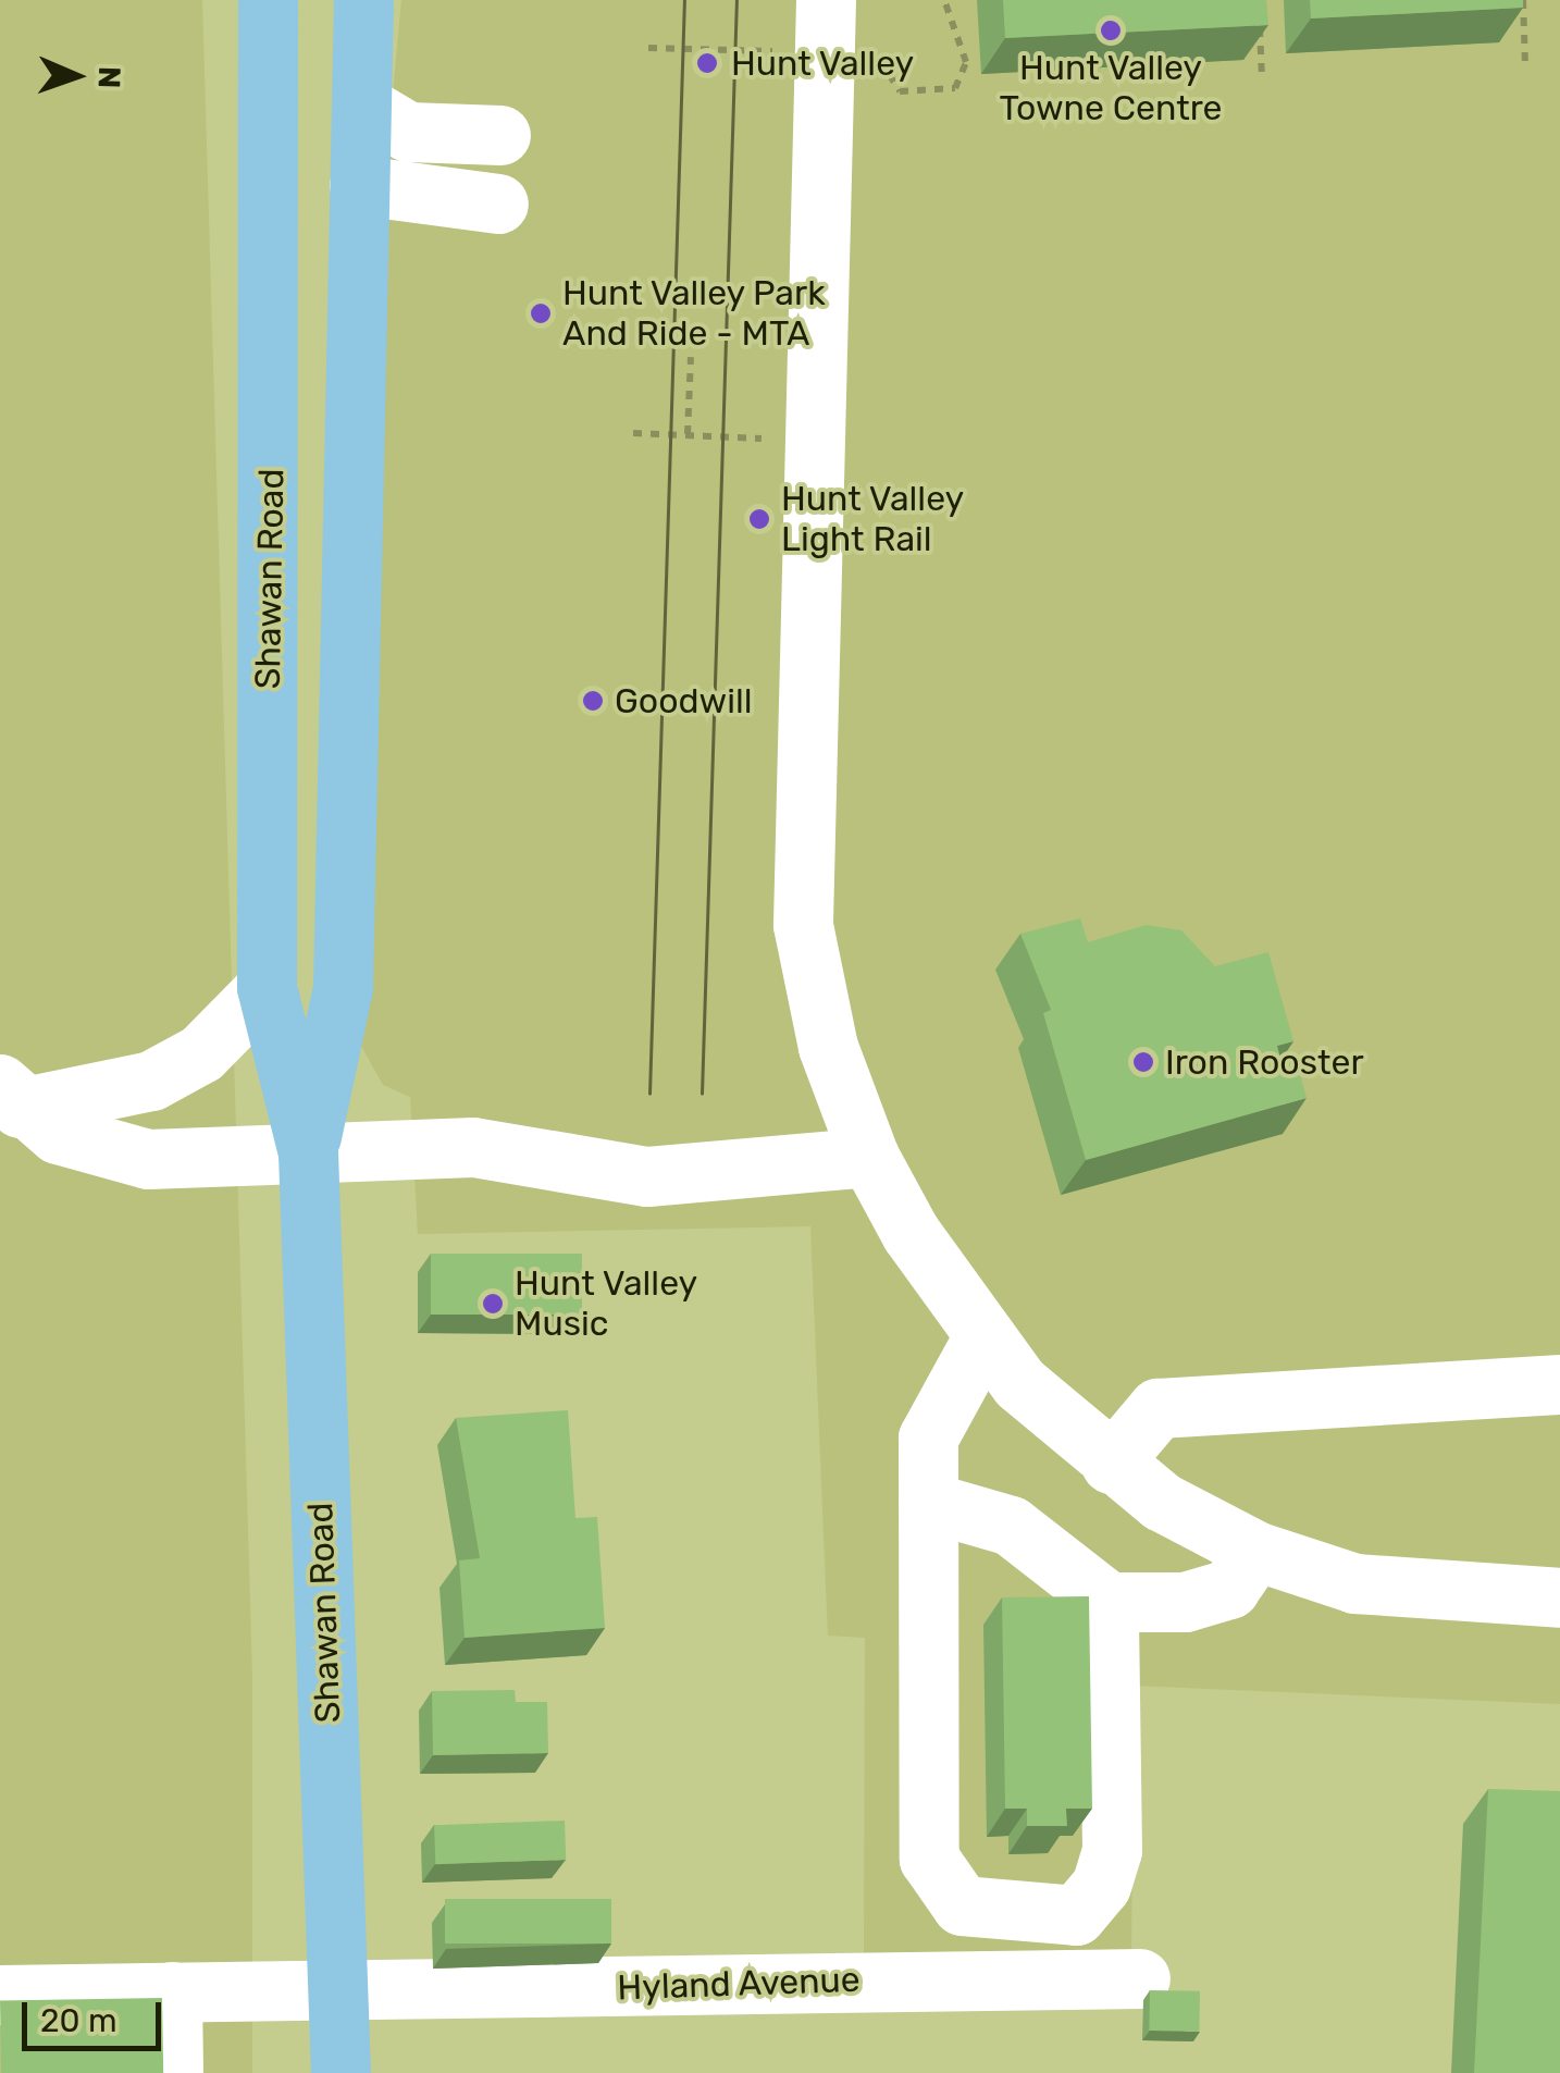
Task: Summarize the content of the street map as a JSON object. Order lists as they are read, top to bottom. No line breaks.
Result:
{"streets":{"main road":["Shawan Road"],"lane":["Hyland Avenue"]},"crossings":[["Shawan Road","Hyland Avenue"]],"places":["Hunt Valley Towne Centre","Hunt Valley","Hunt Valley Park And Ride - MTA","Hunt Valley Light Rail","Goodwill","Iron Rooster","Hunt Valley Music"],"scale_bar":"20 m","north":"right"}
